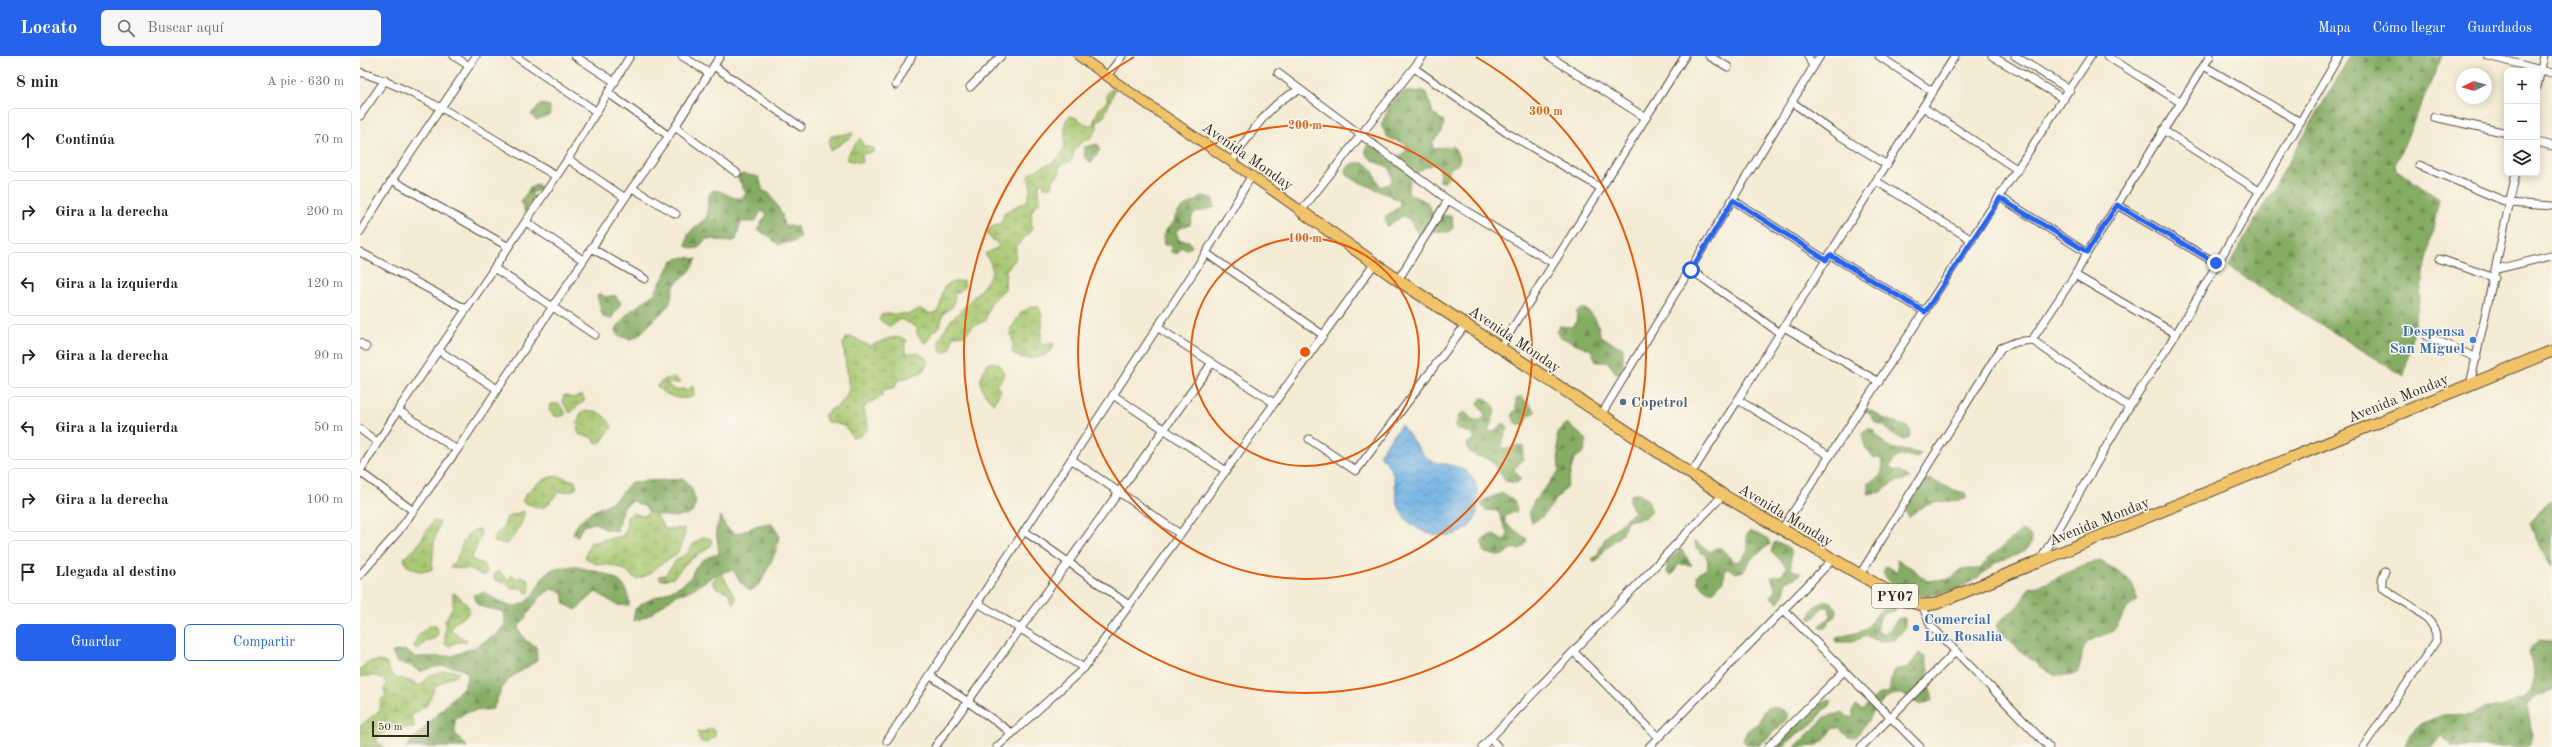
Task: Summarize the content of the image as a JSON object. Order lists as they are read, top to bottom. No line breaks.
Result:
{"streets":{"highway":["Avenida Monday","PY07"]},"places":["Despensa San Miguel","Copetrol","Comercial Luz Rosalia"],"scale_bar":"50 m","north":"left","page":{"header":"Locato","search":"Buscar aquí","nav":["Mapa","Cómo llegar","Guardados"],"heading":["8 min","A pie · 630 m"],"map_buttons":["+","−"],"list":[["Continúa","70 m"],["Gira a la derecha","200 m"],["Gira a la izquierda","120 m"],["Gira a la derecha","90 m"],["Gira a la izquierda","50 m"],["Gira a la derecha","100 m"],"Llegada al destino"],"buttons":["Guardar","Compartir"],"scale":"50 m"},"rings":["300 m","200 m","100 m"]}
